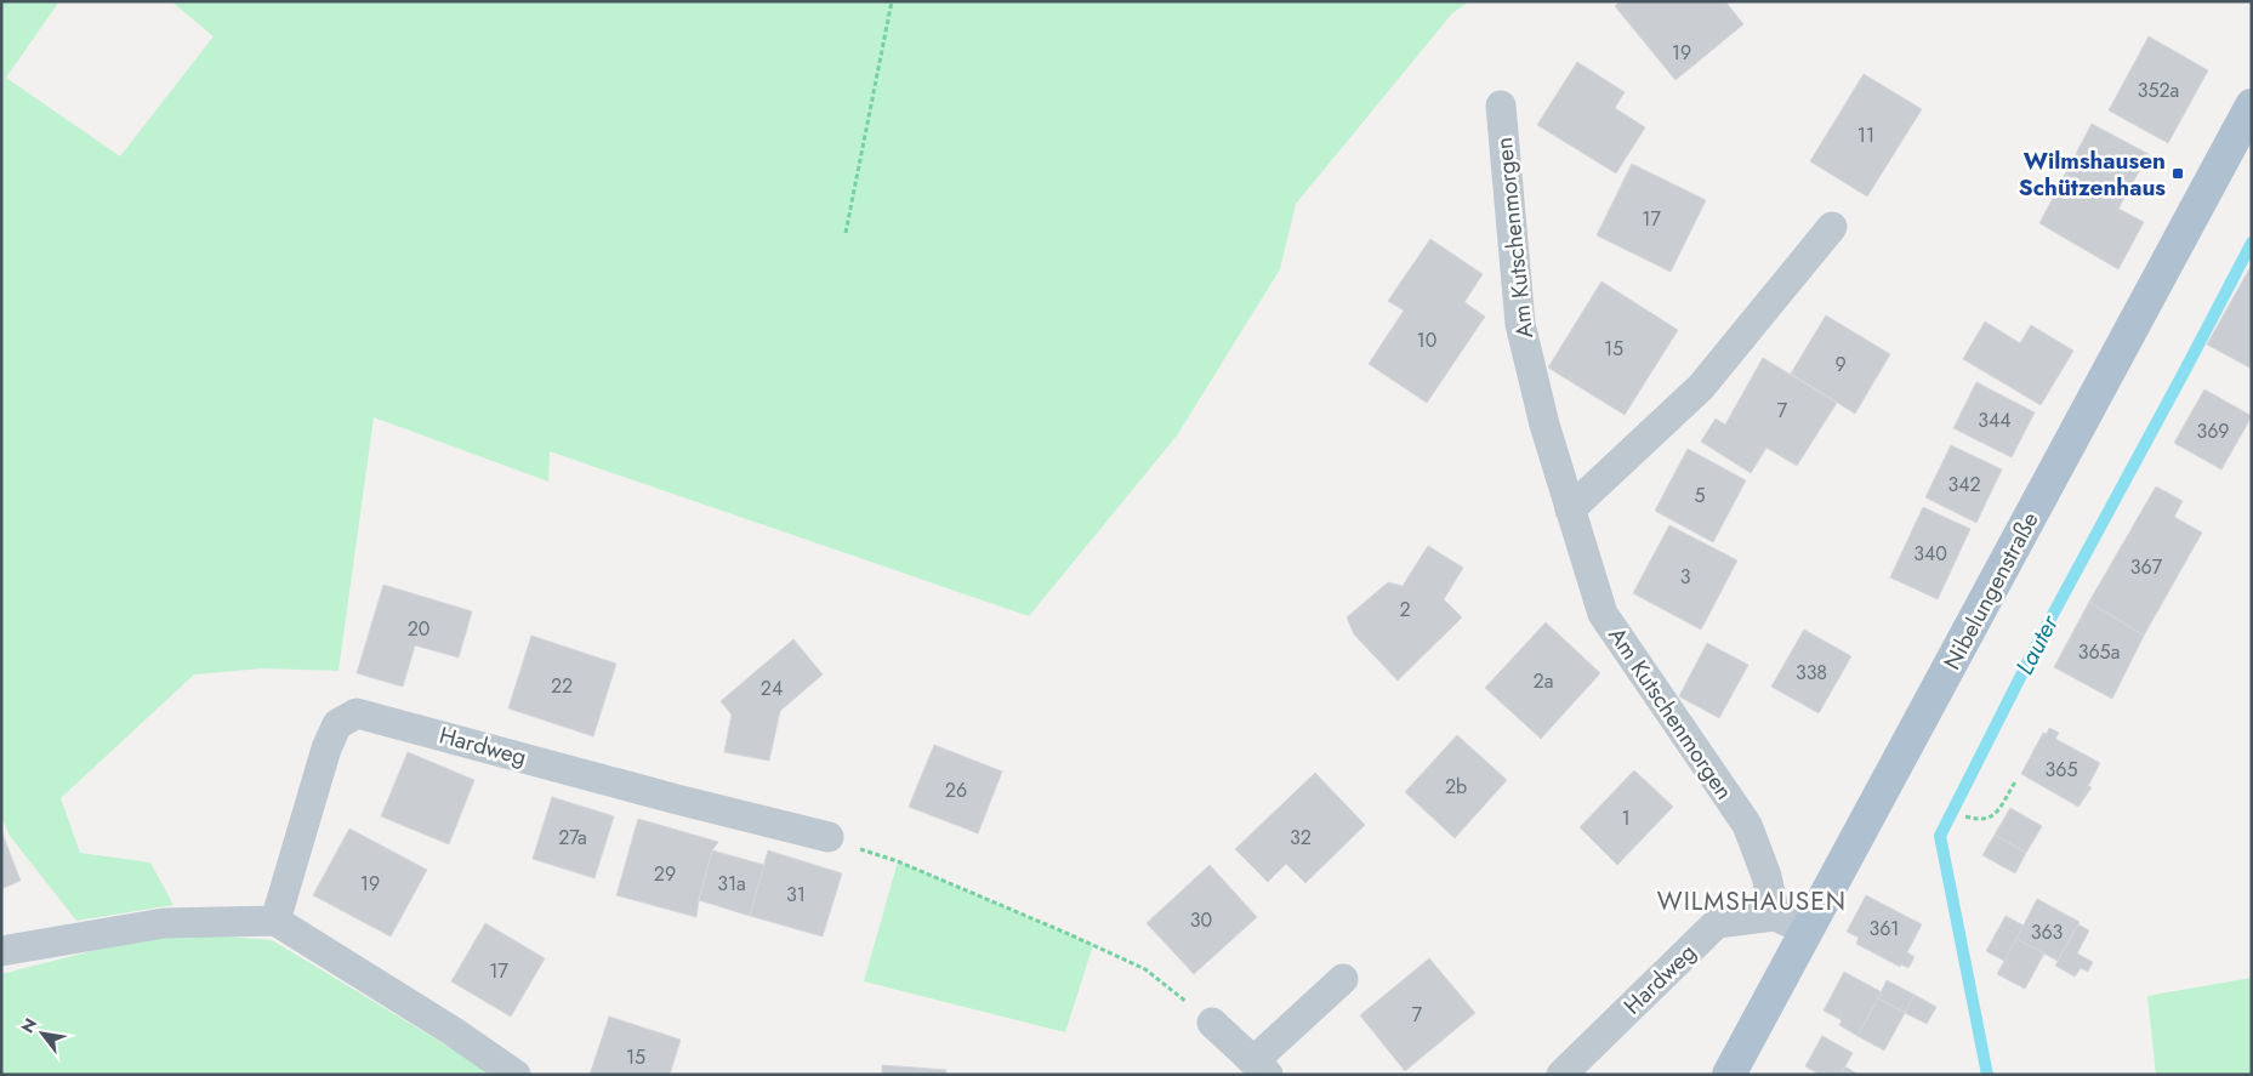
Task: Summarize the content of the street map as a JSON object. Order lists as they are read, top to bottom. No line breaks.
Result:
{"streets":{"main road":["Nibelungenstraße"],"street":["Am Kutschenmorgen","Hardweg"]},"crossings":[["Am Kutschenmorgen","Hardweg"]],"districts":["WILMSHAUSEN"],"water":["Lauter"],"places":{"transit":["Wilmshausen Schützenhaus"]},"house_numbers":["19","352a","11","17","10","15","9","7","344","369","342","5","340","367","3","2","20","365a","338","2a","22","24","365","2b","26","1","27a","32","29","19","31a","31","30","361","363","17","7","15"],"north":"top left"}
